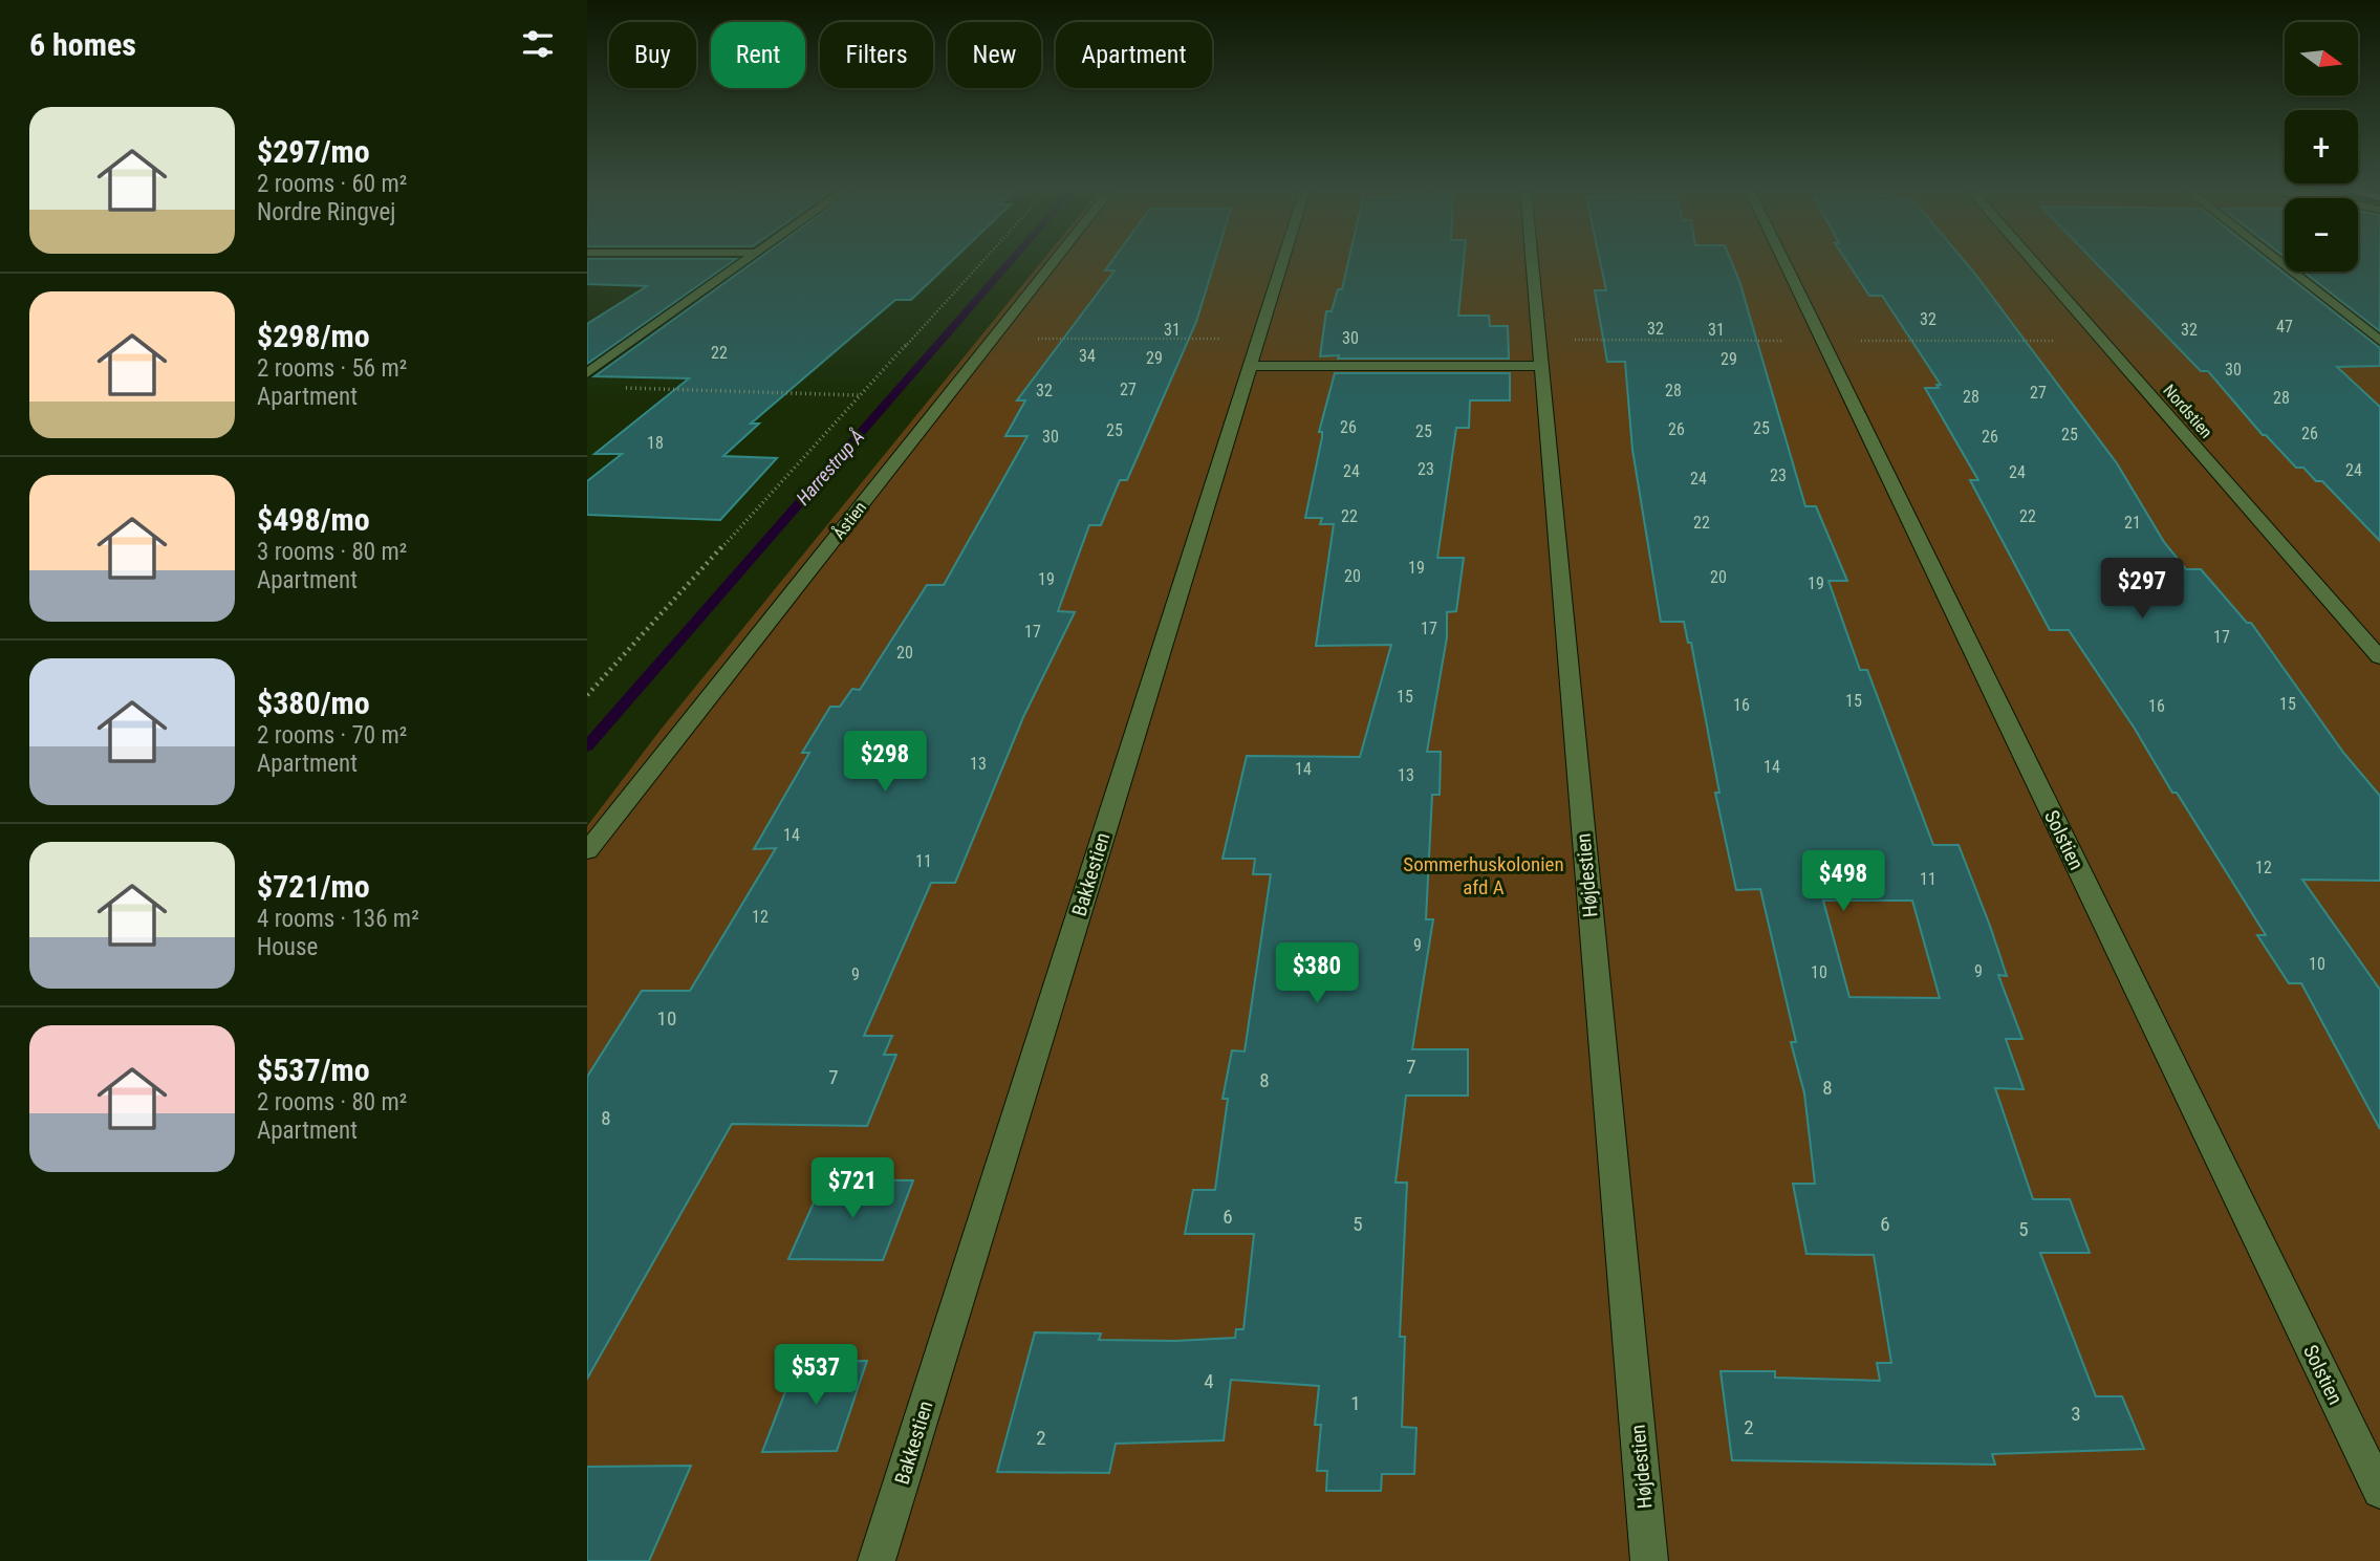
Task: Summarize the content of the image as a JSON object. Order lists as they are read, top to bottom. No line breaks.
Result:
{"streets":{"street":["Nordstien","Åstien","Solstien","Bakkestien","Højdestien"]},"water":["Harrestrup Å"],"parks":["Sommerhuskolonien afd A"],"house_numbers":["32","47","32","31","31","32","30","22","34","29","29","30","27","32","28","27","28","28","26","25","26","25","25","26","25","30","26","18","23","24","24","24","23","24","22","22","22","21","19","20","20","19","19","17","17","17","20","15","15","15","16","16","13","14","14","13","14","11","12","11","12","9","10","9","10","9","10","7","7","8","8","8","6","5","6","5","4","1","3","2","2"],"north":"right","page":{"heading":"6 homes","map_buttons":["+","−"],"chip":["Buy","Rent","Filters","New","Apartment"],"list":[{"name":"$297/mo","note":"2 rooms · 60 m² · Nordre Ringvej"},{"name":"$298/mo","note":"2 rooms · 56 m² · Apartment"},{"name":"$498/mo","note":"3 rooms · 80 m² · Apartment"},{"name":"$380/mo","note":"2 rooms · 70 m² · Apartment"},{"name":"$721/mo","note":"4 rooms · 136 m² · House"},{"name":"$537/mo","note":"2 rooms · 80 m² · Apartment"}],"price":["$297","$298","$498","$380","$721","$537"]}}
